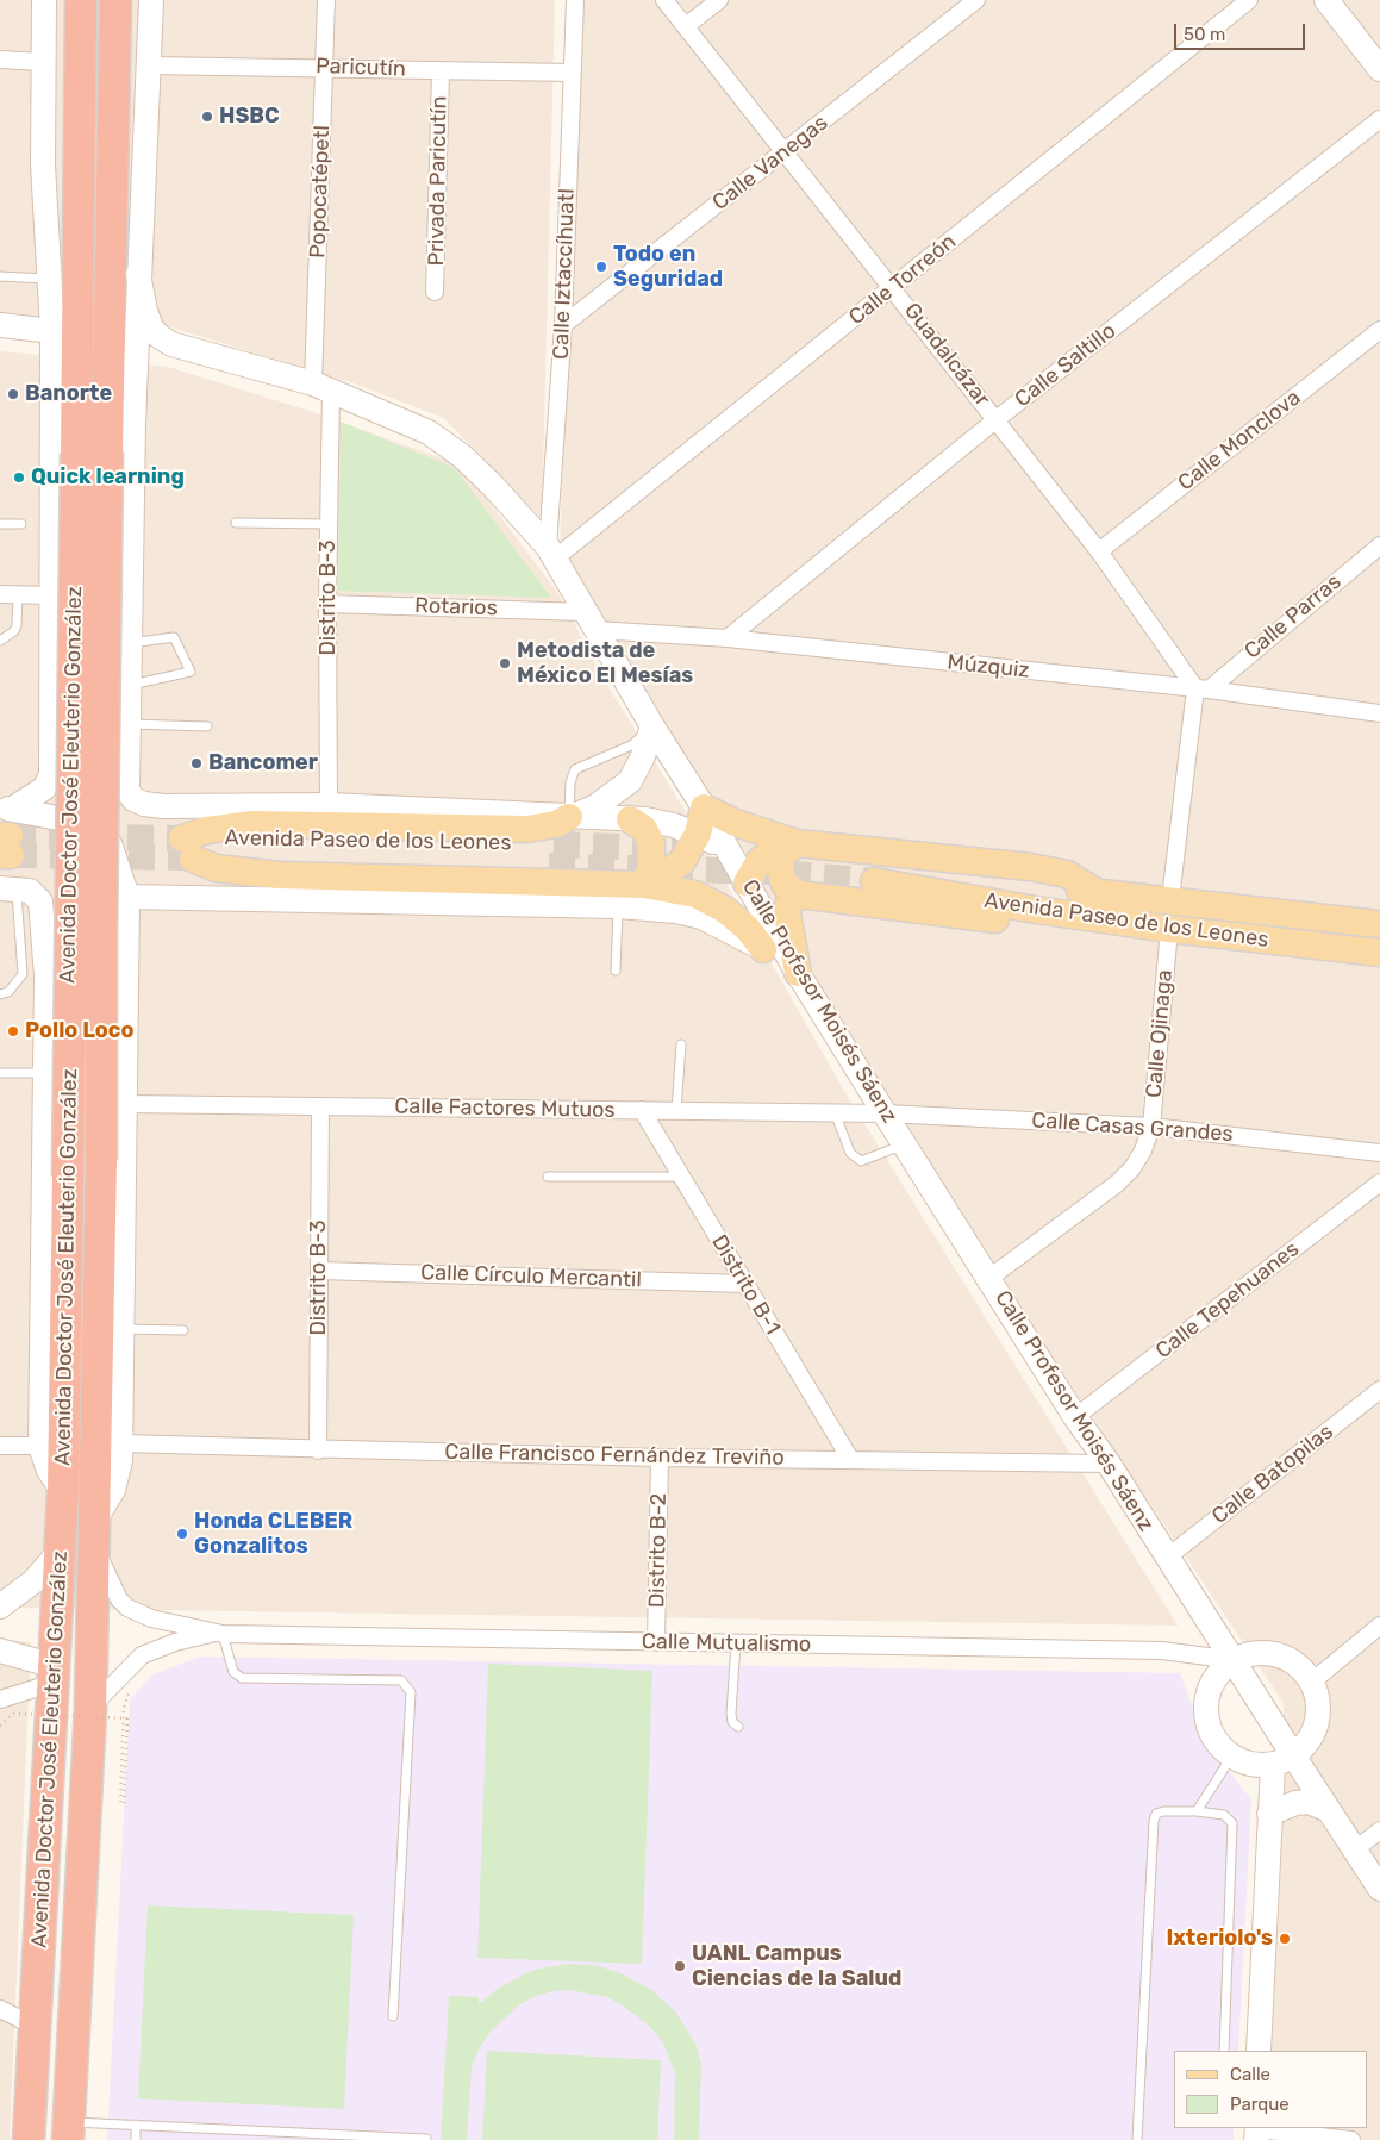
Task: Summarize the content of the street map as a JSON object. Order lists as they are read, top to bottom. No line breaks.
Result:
{"streets":{"highway":["Avenida Doctor José Eleuterio González"],"main road":["Avenida Paseo de los Leones"],"street":["Paricutín","Calle Vanegas","Privada Paricutín","Popocatépetl","Calle Iztaccíhuatl","Calle Torreón","Guadalcázar","Calle Saltillo","Calle Monclova","Distrito B-3","Rotarios","Calle Parras","Múzquiz","Calle Profesor Moisés Sáenz","Calle Ojinaga","Calle Factores Mutuos","Calle Casas Grandes","Calle Círculo Mercantil","Distrito B-1","Calle Tepehuanes","Calle Francisco Fernández Treviño","Calle Batopilas","Distrito B-2","Calle Mutualismo"]},"crossings":[["Paricutín","Privada Paricutín"],["Paricutín","Popocatépetl"],["Paricutín","Calle Iztaccíhuatl"],["Calle Vanegas","Calle Iztaccíhuatl"],["Calle Vanegas","Guadalcázar"],["Popocatépetl","Distrito B-3"],["Popocatépetl","Calle Profesor Moisés Sáenz"],["Calle Iztaccíhuatl","Calle Torreón"],["Calle Iztaccíhuatl","Calle Profesor Moisés Sáenz"],["Calle Torreón","Guadalcázar"],["Calle Torreón","Calle Profesor Moisés Sáenz"],["Guadalcázar","Calle Saltillo"],["Guadalcázar","Calle Monclova"],["Guadalcázar","Calle Parras"],["Guadalcázar","Múzquiz"],["Calle Saltillo","Múzquiz"],["Distrito B-3","Rotarios"],["Distrito B-3","Calle Profesor Moisés Sáenz"],["Distrito B-3","Calle Factores Mutuos"],["Distrito B-3","Calle Círculo Mercantil"],["Distrito B-3","Calle Francisco Fernández Treviño"],["Rotarios","Múzquiz"],["Rotarios","Calle Profesor Moisés Sáenz"],["Calle Parras","Múzquiz"],["Múzquiz","Calle Profesor Moisés Sáenz"],["Avenida Doctor José Eleuterio González","Calle Mutualismo"],["Avenida Paseo de los Leones","Calle Ojinaga"],["Calle Profesor Moisés Sáenz","Calle Ojinaga"],["Calle Profesor Moisés Sáenz","Calle Factores Mutuos"],["Calle Profesor Moisés Sáenz","Calle Casas Grandes"],["Calle Profesor Moisés Sáenz","Calle Tepehuanes"],["Calle Profesor Moisés Sáenz","Calle Francisco Fernández Treviño"],["Calle Profesor Moisés Sáenz","Calle Batopilas"],["Calle Profesor Moisés Sáenz","Calle Mutualismo"],["Calle Ojinaga","Calle Casas Grandes"],["Calle Factores Mutuos","Calle Casas Grandes"],["Calle Factores Mutuos","Distrito B-1"],["Calle Círculo Mercantil","Distrito B-1"],["Distrito B-1","Calle Francisco Fernández Treviño"],["Calle Francisco Fernández Treviño","Distrito B-2"],["Distrito B-2","Calle Mutualismo"]],"places":["HSBC","Todo en Seguridad","Banorte","Quick learning","Metodista de México El Mesías","Bancomer","Pollo Loco","Honda CLEBER Gonzalitos","Ixteriolo's","UANL Campus Ciencias de la Salud"],"legend":["Calle","Parque"],"scale_bar":"50 m"}
